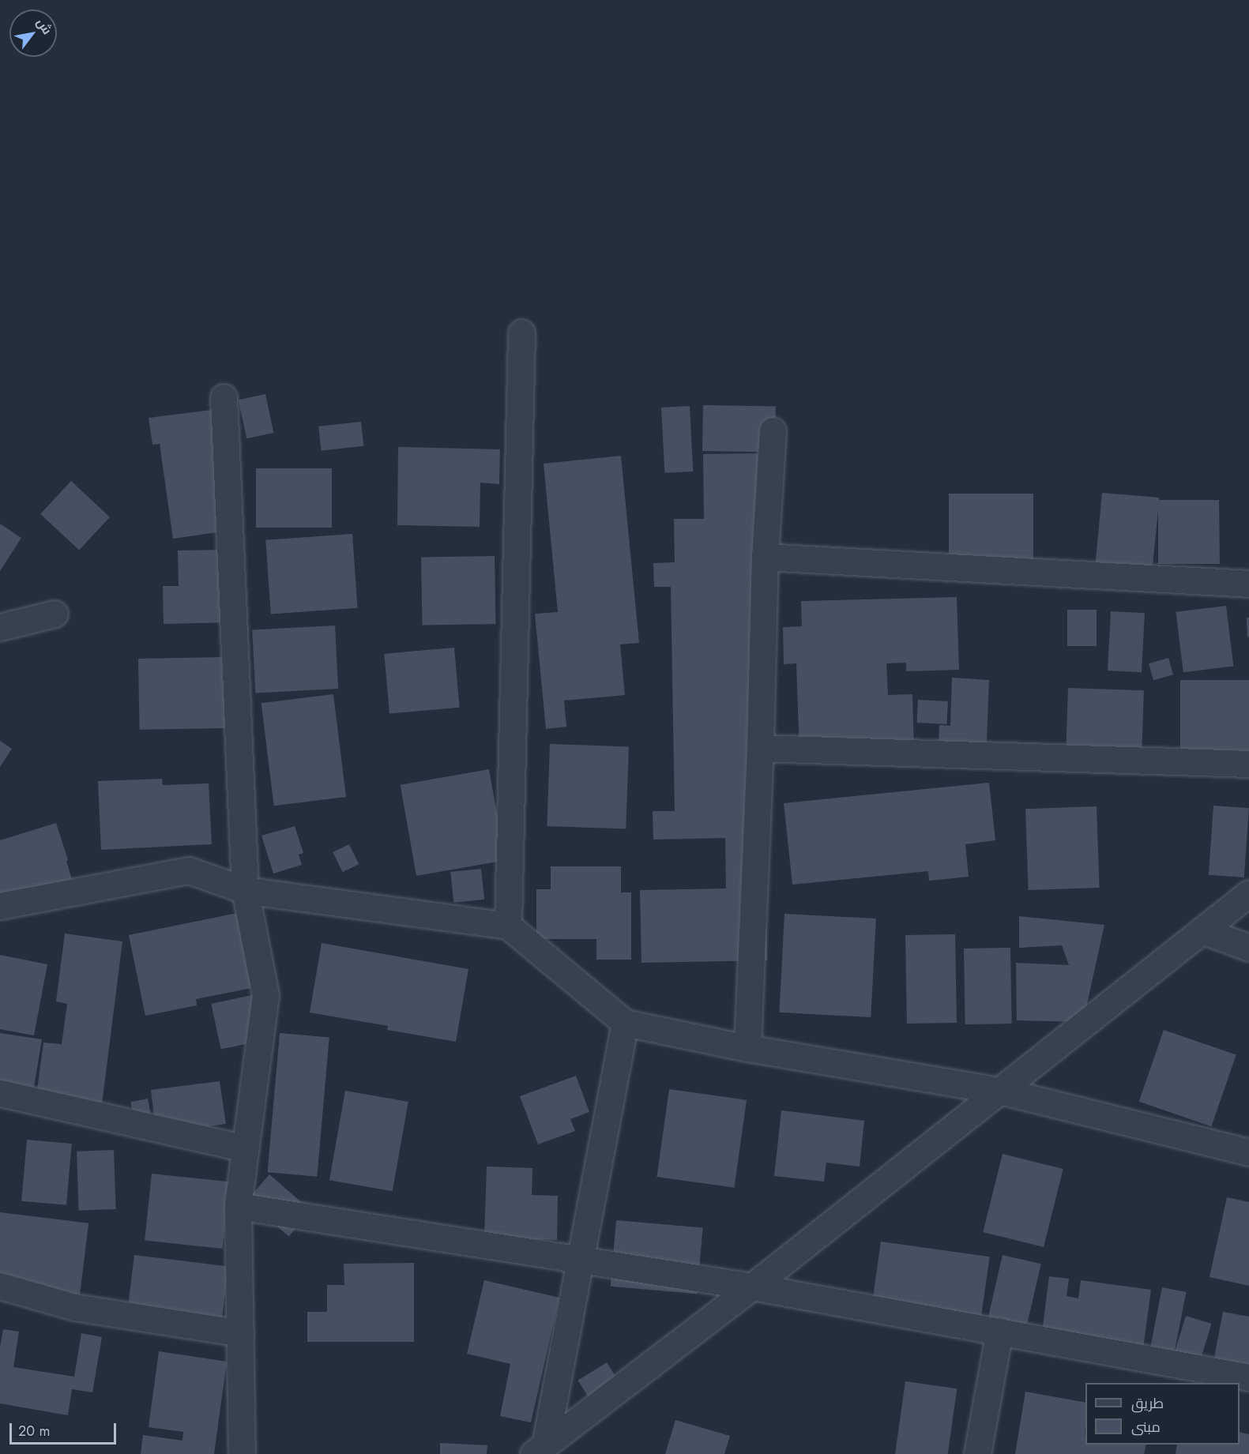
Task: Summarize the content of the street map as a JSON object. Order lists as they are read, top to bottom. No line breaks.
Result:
{"legend":["طريق","مبنى"],"scale_bar":"20 m","north":"top right"}
